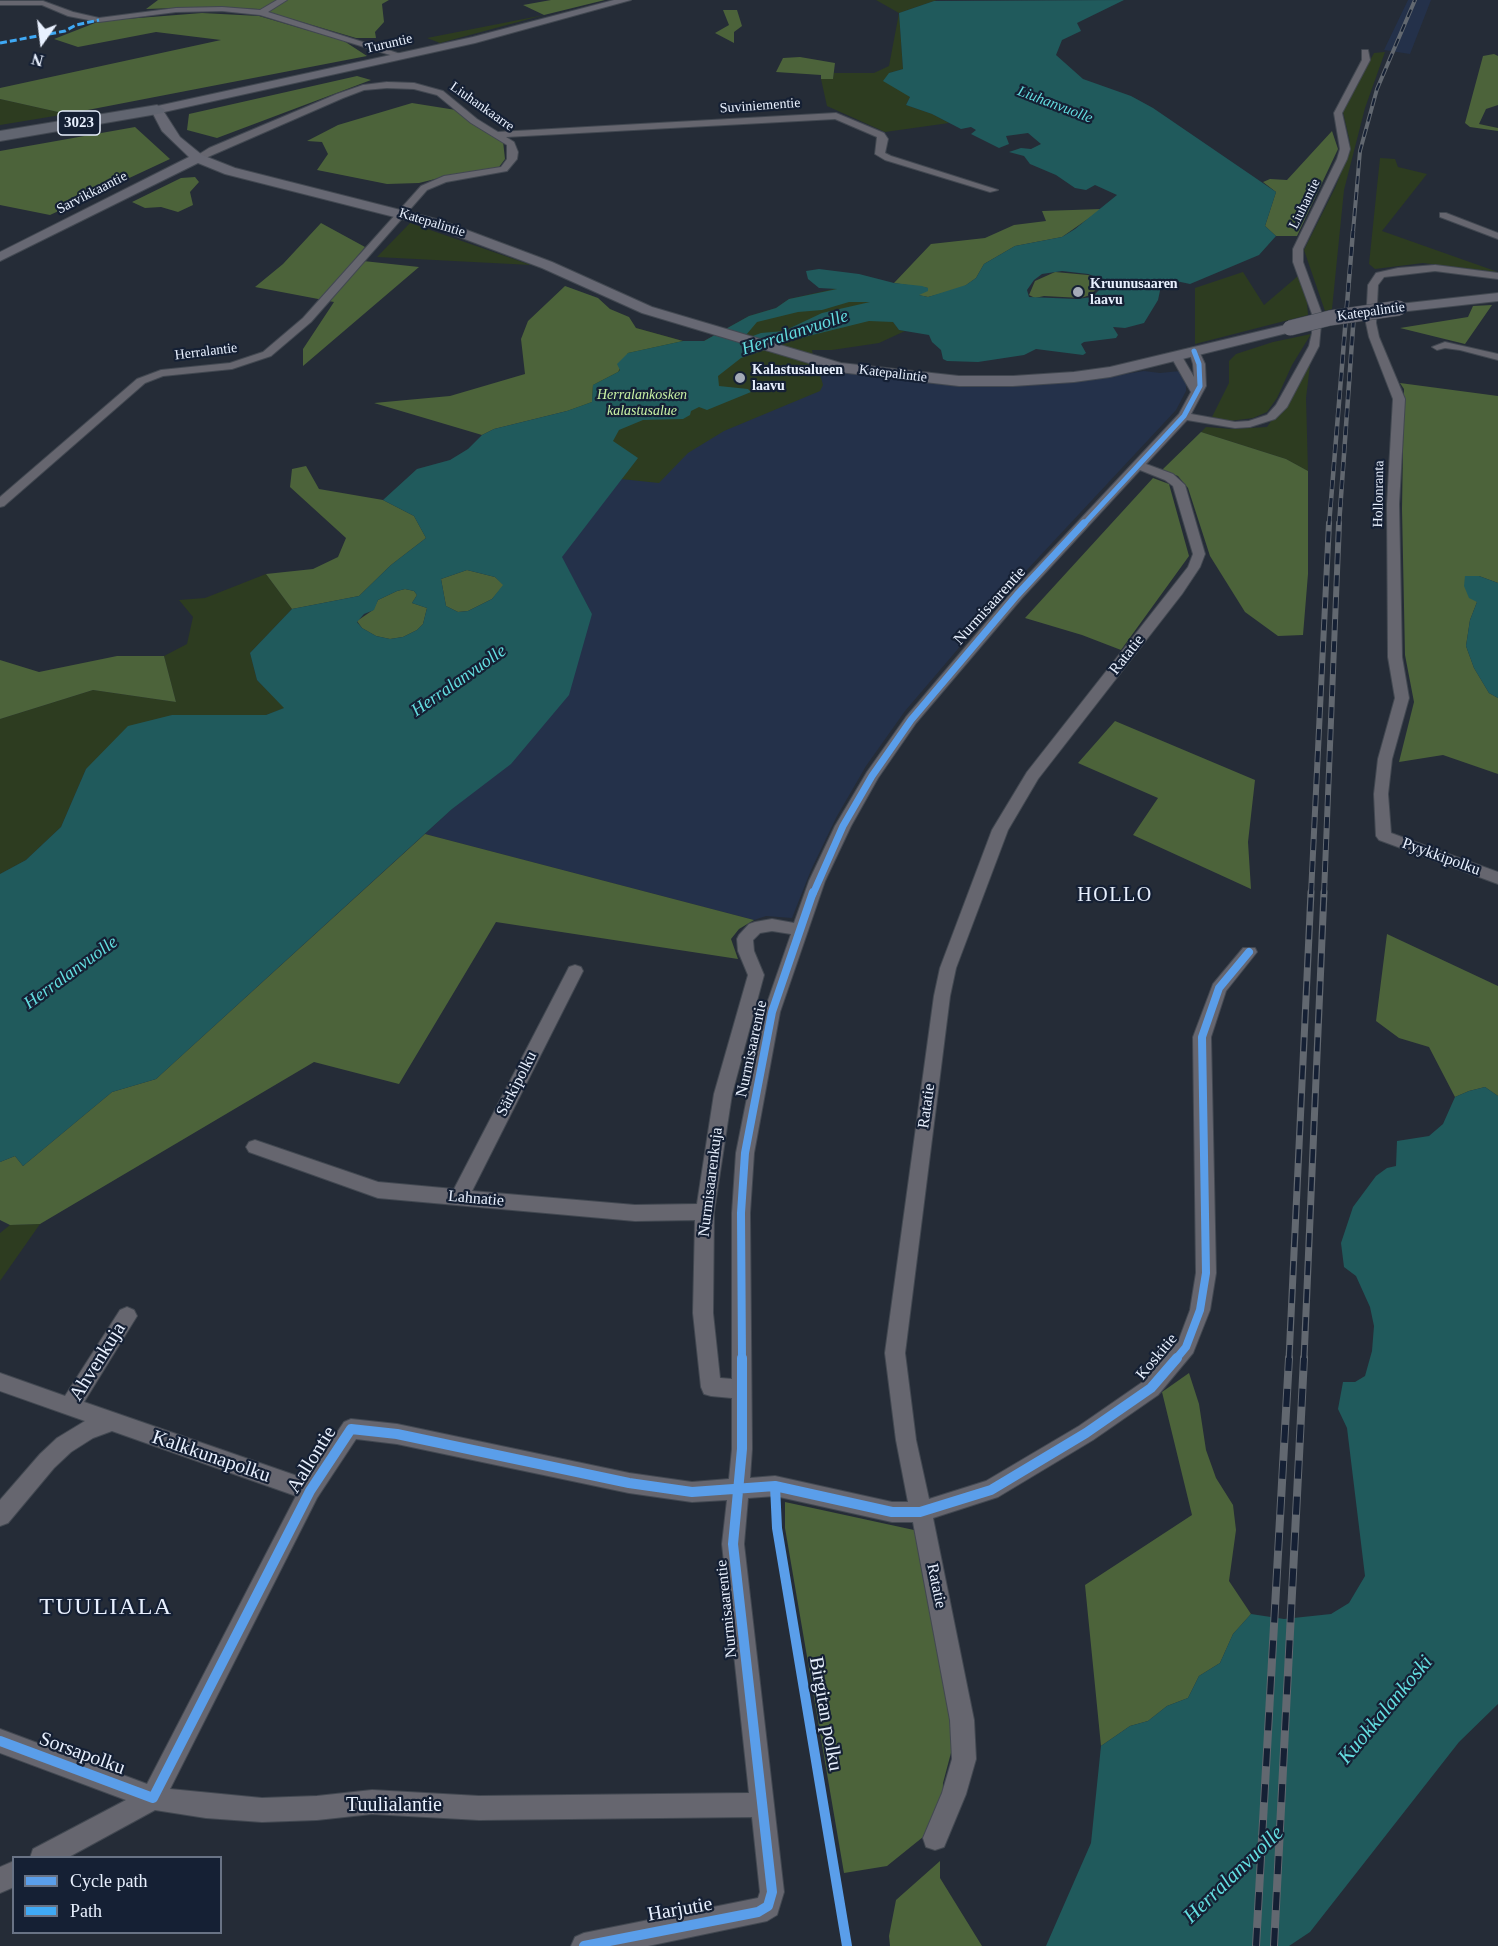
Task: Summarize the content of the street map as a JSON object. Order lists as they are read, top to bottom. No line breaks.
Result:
{"streets":{"highway":["3023"],"street":["Turuntie","Suviniementie","Liuhankaarre","Sarvikkaantie","Liuhantie","Katepalintie","Herralantie","Hollonranta","Nurmisaarentie","Ratatie","Pyykkipolku","Särkipolku","Nurmisaarenkuja","Lahnatie","Koskitie","Ahvenkuja","Kalkkunapolku","Aallontie","Sorsapolku","Tuulialantie","Harjutie"],"cycle path":["Birgitan polku"]},"crossings":[["Turuntie","3023"],["Turuntie","Katepalintie"],["Suviniementie","Liuhankaarre"],["Liuhankaarre","Sarvikkaantie"],["Liuhankaarre","Katepalintie"],["Liuhankaarre","Herralantie"],["3023","Katepalintie"],["Sarvikkaantie","Katepalintie"],["Liuhantie","Nurmisaarentie"],["Katepalintie","Herralantie"],["Katepalintie","Nurmisaarentie"],["Hollonranta","Pyykkipolku"],["Nurmisaarentie","Ratatie"],["Nurmisaarentie","Nurmisaarenkuja"],["Nurmisaarentie","Koskitie"],["Nurmisaarentie","Aallontie"],["Nurmisaarentie","Tuulialantie"],["Nurmisaarentie","Harjutie"],["Ratatie","Koskitie"],["Särkipolku","Lahnatie"],["Nurmisaarenkuja","Lahnatie"],["Koskitie","Aallontie"],["Ahvenkuja","Kalkkunapolku"],["Kalkkunapolku","Aallontie"],["Aallontie","Sorsapolku"],["Aallontie","Tuulialantie"],["Sorsapolku","Tuulialantie"]],"districts":["HOLLO","TUULIALA"],"water":["Liuhanvuolle","Herralanvuolle","Kuokkalankoski"],"parks":["Herralankosken kalastusalue"],"places":["Kruunusaaren laavu","Kalastusalueen laavu"],"legend":["Cycle path","Path"],"north":"bottom"}
